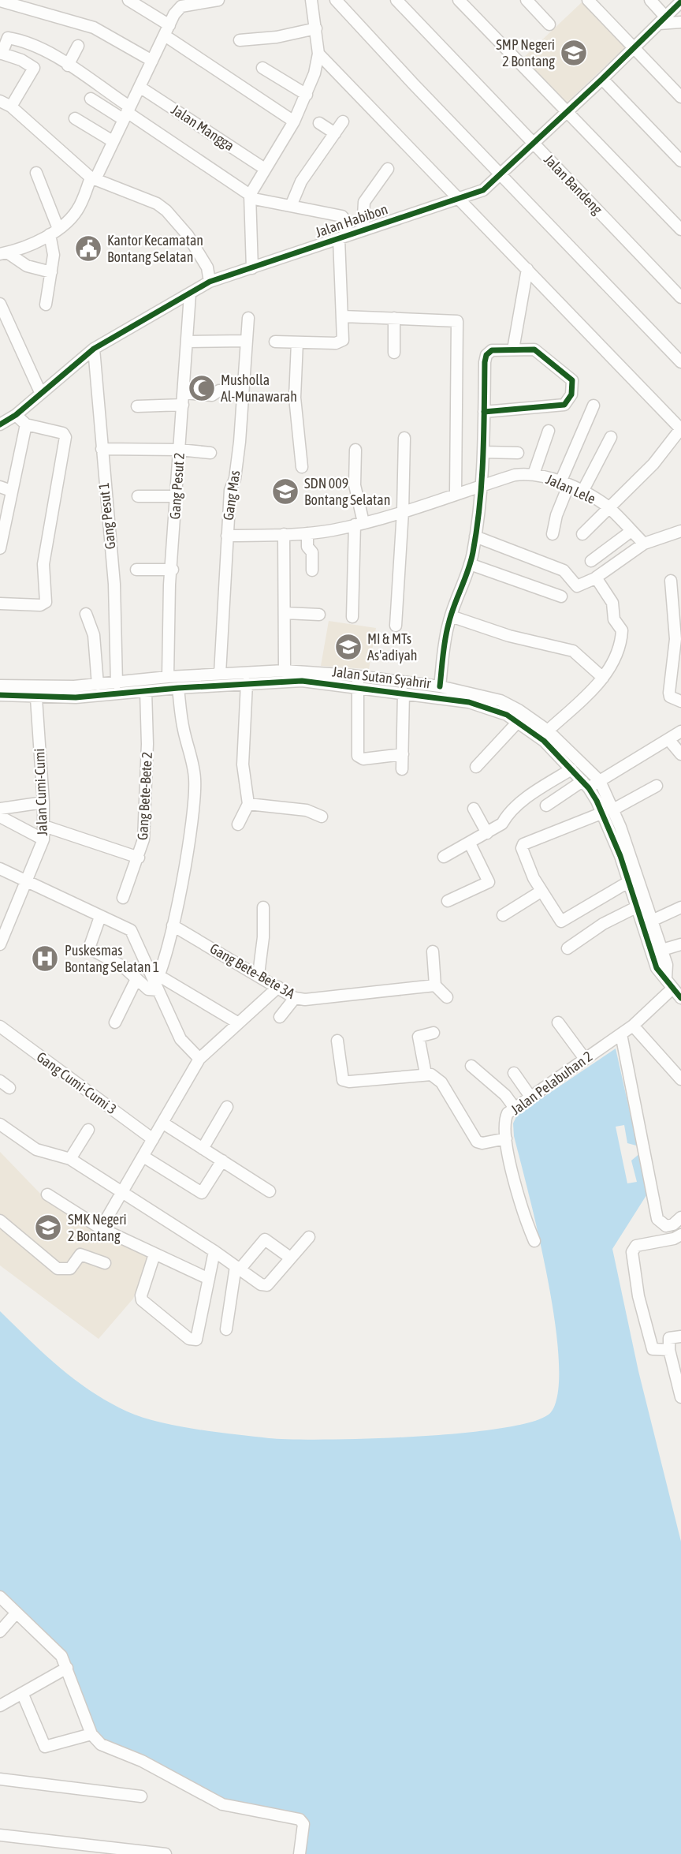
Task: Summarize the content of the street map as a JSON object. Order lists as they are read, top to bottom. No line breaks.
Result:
{"streets":{"street":["Jalan Mangga","Jalan Bandeng","Jalan Habibon","Gang Pesut 2","Jalan Lele","Gang Mas","Gang Pesut 1","Jalan Sutan Syahrir","Jalan Cumi-Cumi","Gang Bete-Bete 2","Gang Bete-Bete 3A","Gang Cumi-Cumi 3","Jalan Pelabuhan 2"]},"crossings":[["Jalan Bandeng","Jalan Habibon"],["Jalan Habibon","Gang Pesut 2"],["Jalan Habibon","Gang Pesut 1"],["Gang Pesut 2","Jalan Sutan Syahrir"],["Jalan Lele","Gang Mas"],["Gang Mas","Jalan Sutan Syahrir"],["Gang Pesut 1","Jalan Sutan Syahrir"],["Jalan Sutan Syahrir","Jalan Cumi-Cumi"],["Jalan Sutan Syahrir","Gang Bete-Bete 2"]],"places":{"school or university":["SMP Negeri 2 Bontang","SDN 009 Bontang Selatan","MI & MTs As'adiyah","SMK Negeri 2 Bontang"],"public building":["Kantor Kecamatan Bontang Selatan"],"mosque":["Musholla Al-Munawarah"],"hospital":["Puskesmas Bontang Selatan 1"]}}
